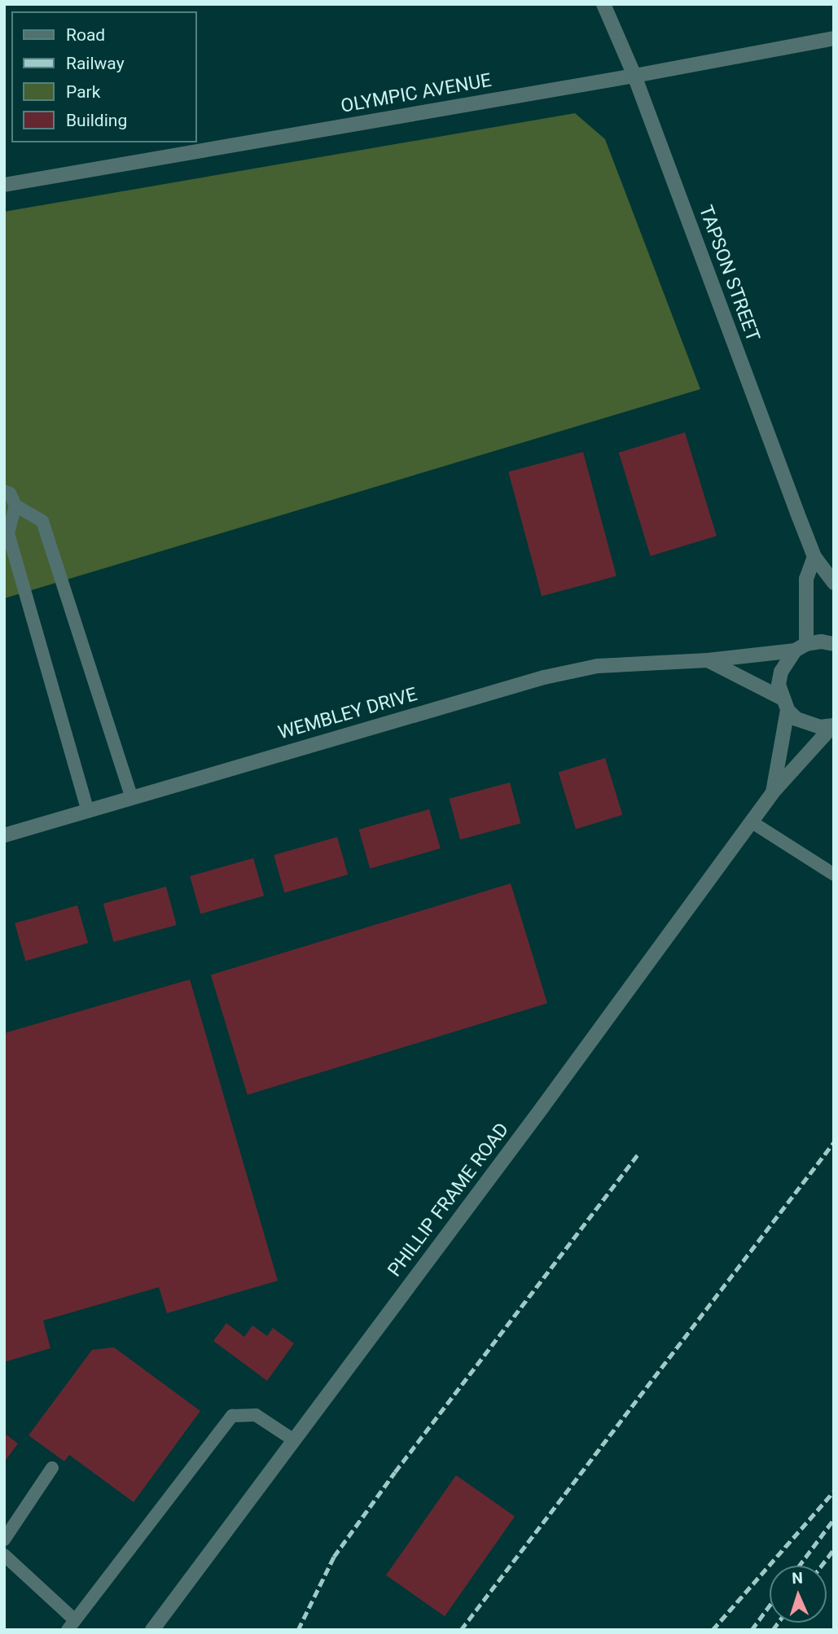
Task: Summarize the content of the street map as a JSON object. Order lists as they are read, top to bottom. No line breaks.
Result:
{"streets":{"street":["OLYMPIC AVENUE","TAPSON STREET","WEMBLEY DRIVE","PHILLIP FRAME ROAD"]},"crossings":[["OLYMPIC AVENUE","TAPSON STREET"],["WEMBLEY DRIVE","PHILLIP FRAME ROAD"]],"legend":["Road","Railway","Park","Building"],"north":"top"}
